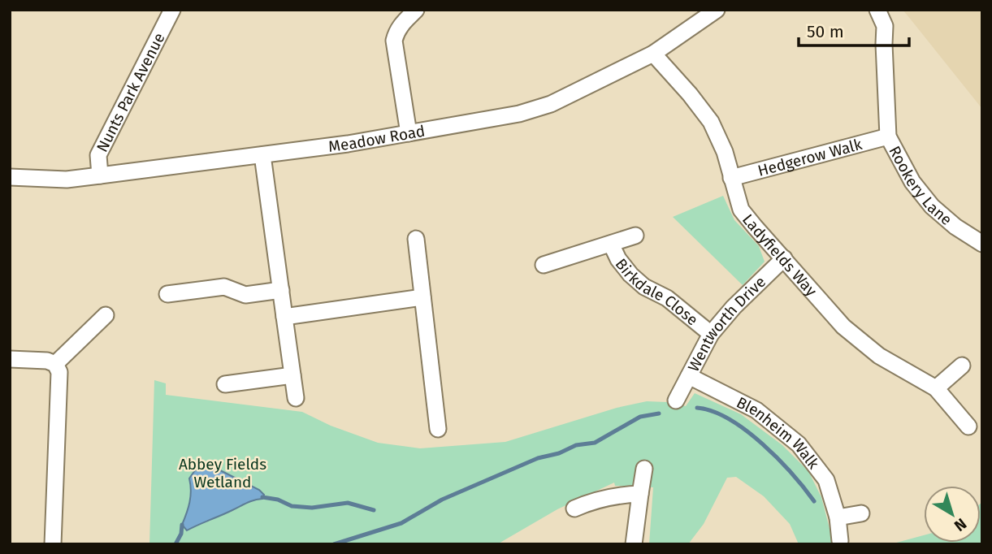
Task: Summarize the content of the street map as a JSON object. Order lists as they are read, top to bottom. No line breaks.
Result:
{"streets":{"street":["Nunts Park Avenue","Meadow Road","Hedgerow Walk","Rookery Lane","Ladyfields Way","Birkdale Close","Wentworth Drive","Blenheim Walk"]},"crossings":[["Nunts Park Avenue","Meadow Road"],["Meadow Road","Ladyfields Way"],["Hedgerow Walk","Rookery Lane"],["Hedgerow Walk","Ladyfields Way"],["Ladyfields Way","Wentworth Drive"],["Birkdale Close","Wentworth Drive"],["Wentworth Drive","Blenheim Walk"]],"parks":["Abbey Fields Wetland"],"scale_bar":"50 m","north":"bottom right"}
